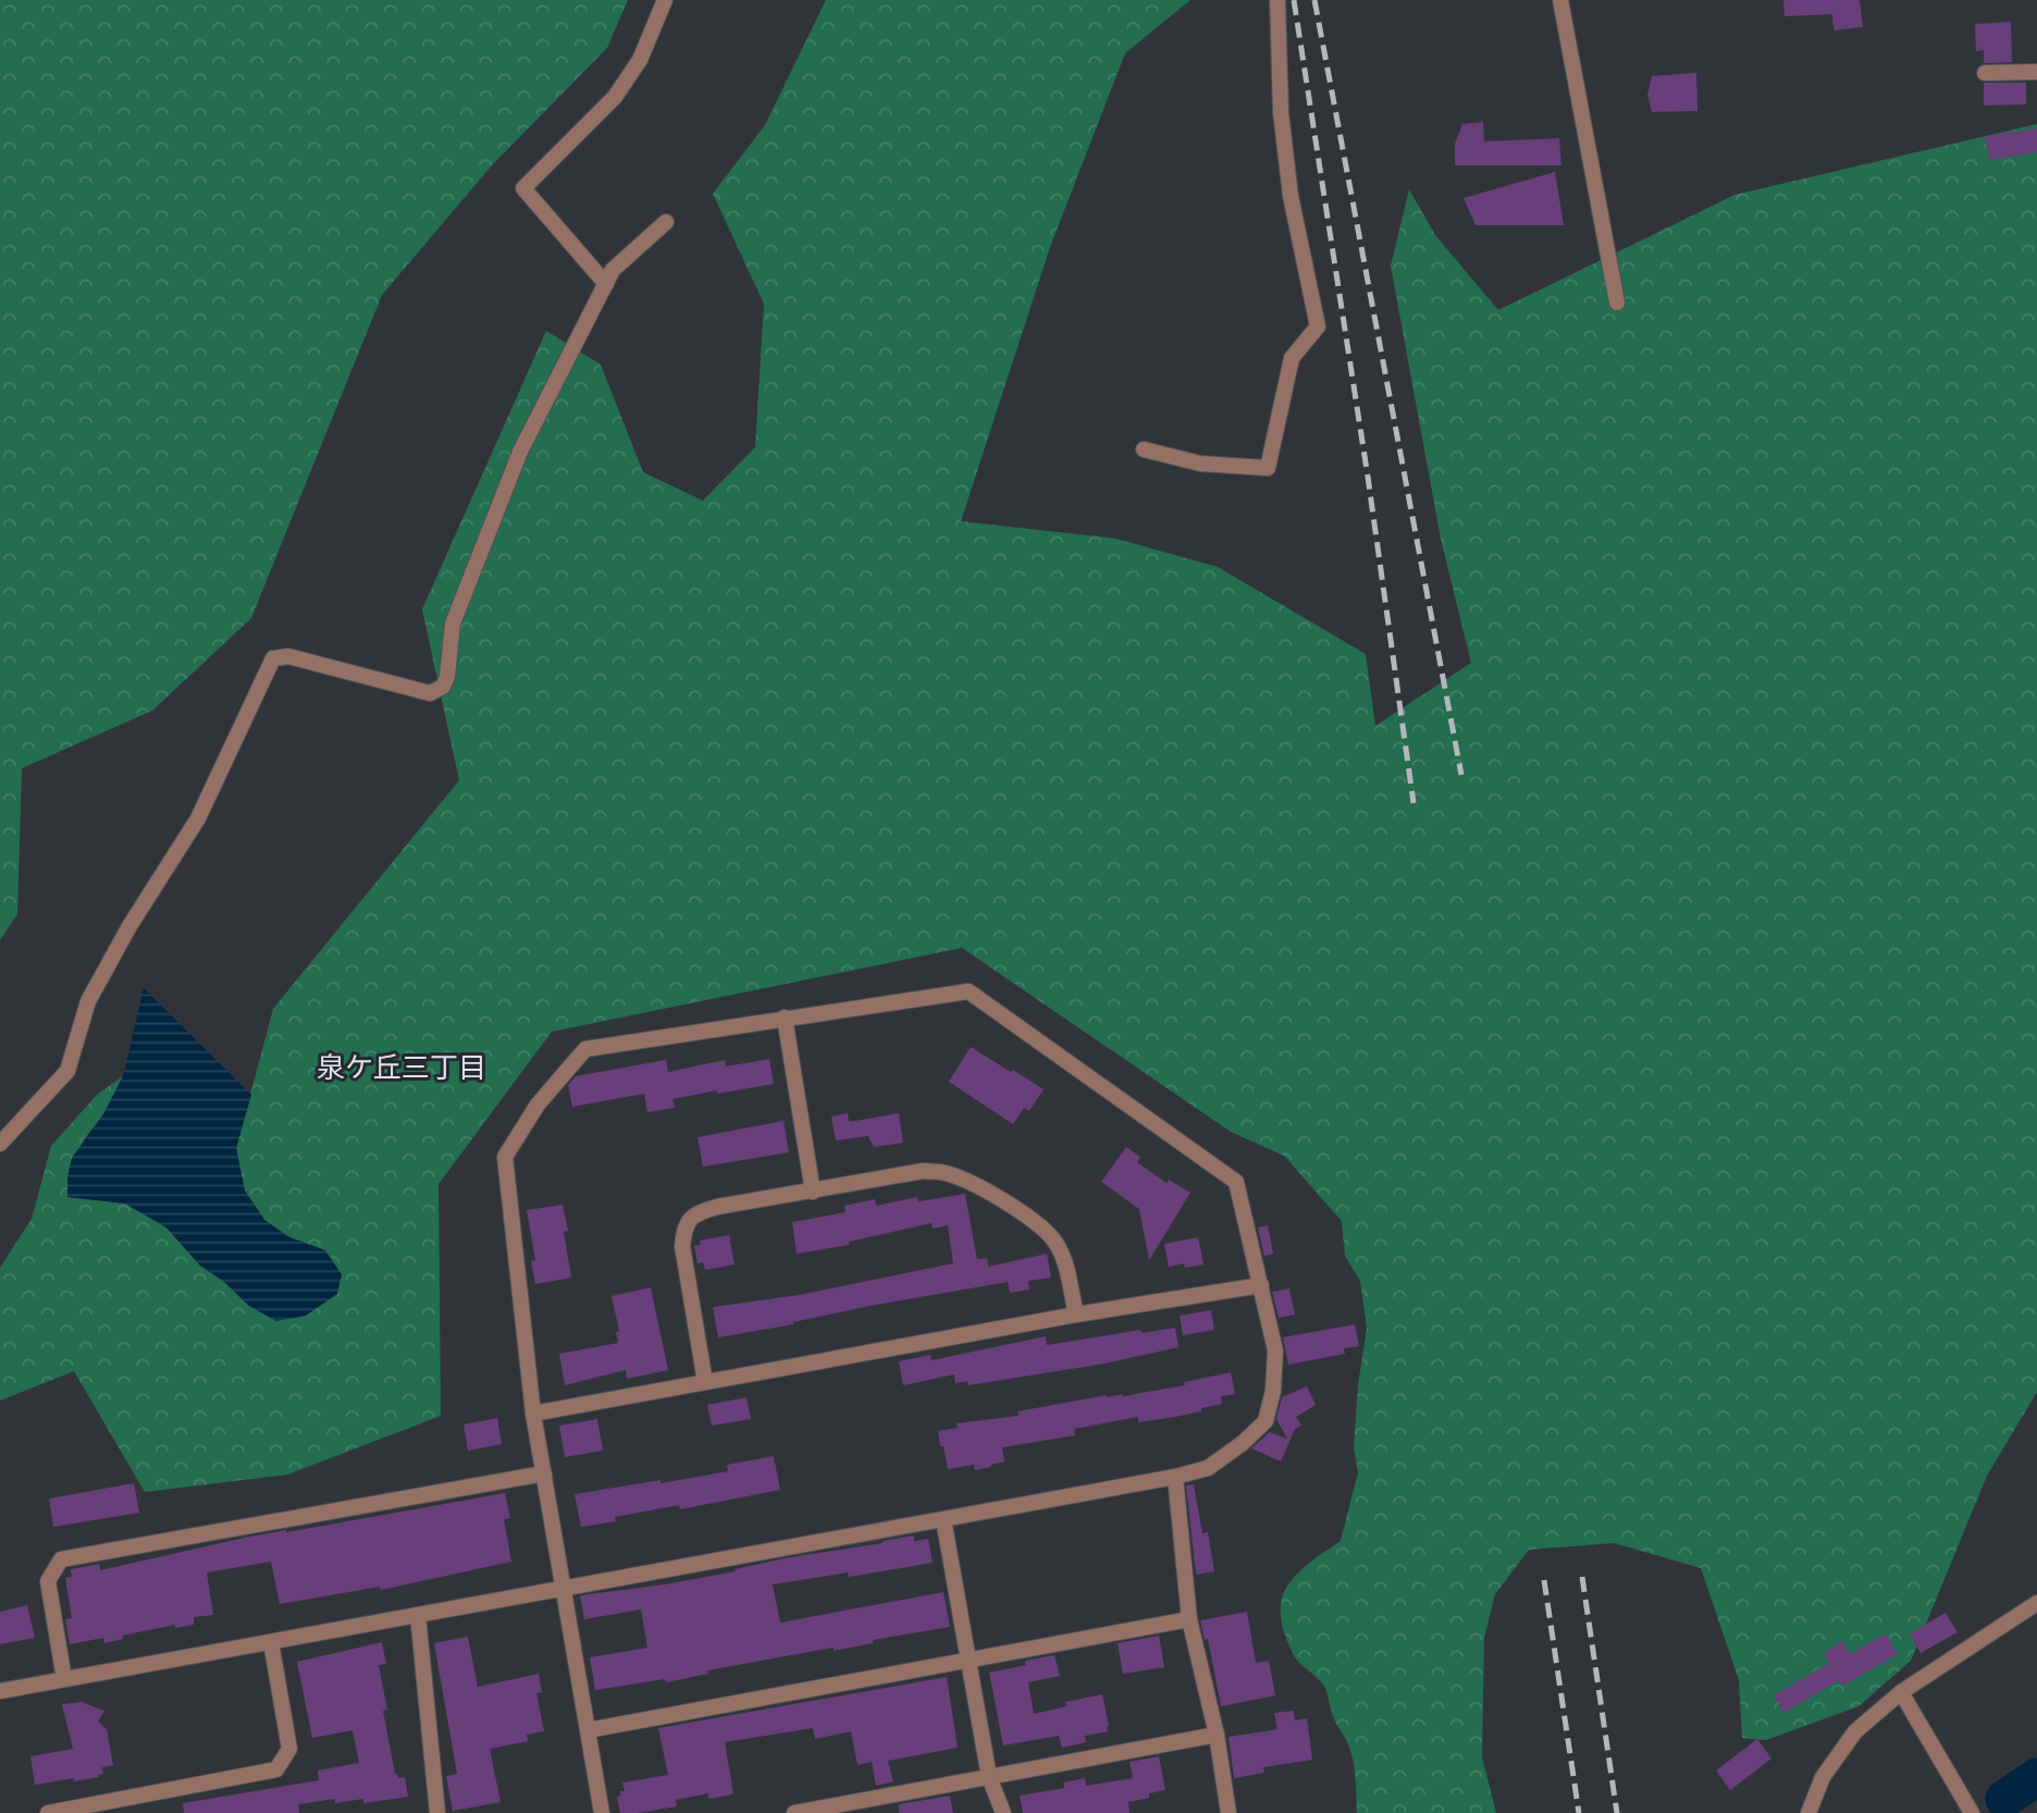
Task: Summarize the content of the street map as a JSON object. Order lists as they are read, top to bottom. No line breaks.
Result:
{"districts":["泉ケ丘三丁目"]}
